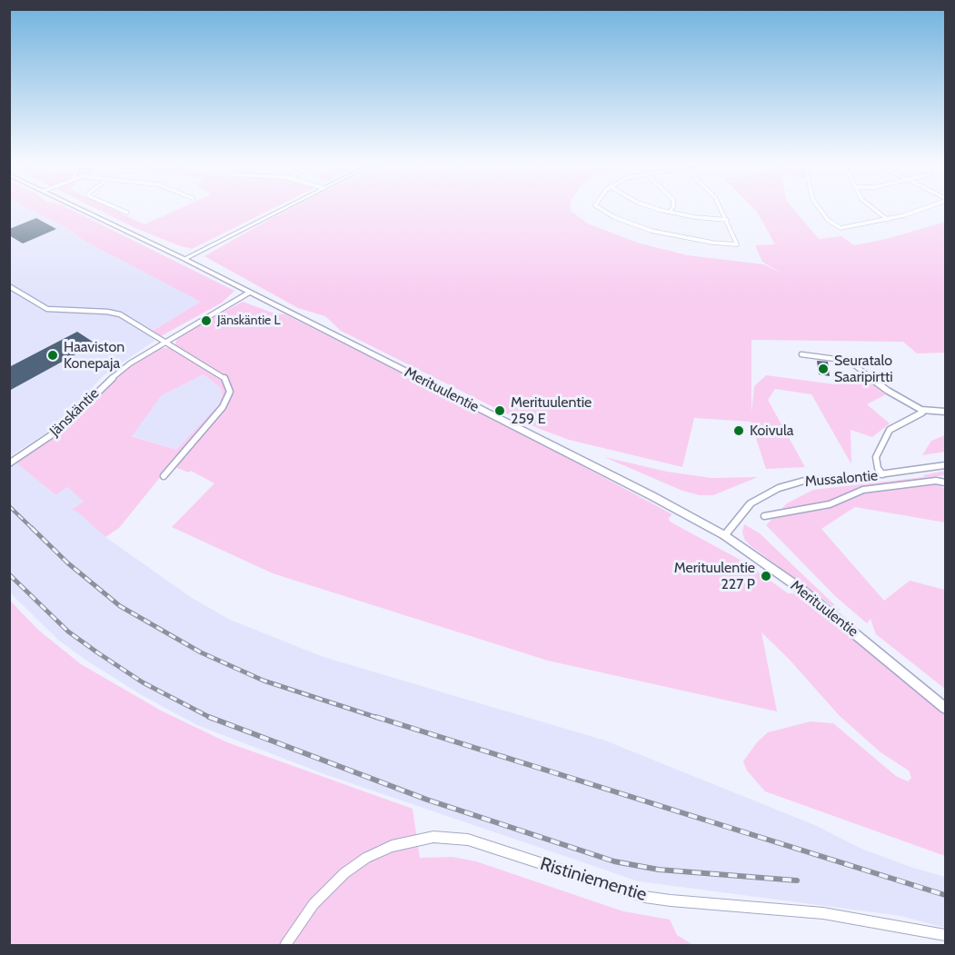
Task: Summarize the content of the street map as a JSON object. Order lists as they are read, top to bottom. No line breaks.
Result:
{"streets":{"main road":["Merituulentie","Mussalontie"],"street":["Jänskäntie","Ristiniementie"]},"crossings":[["Merituulentie","Jänskäntie"],["Merituulentie","Mussalontie"]],"places":["Jänskäntie L","Haaviston Konepaja","Seuratalo Saaripirtti","Merituulentie 259 E","Koivula","Merituulentie 227 P"]}
